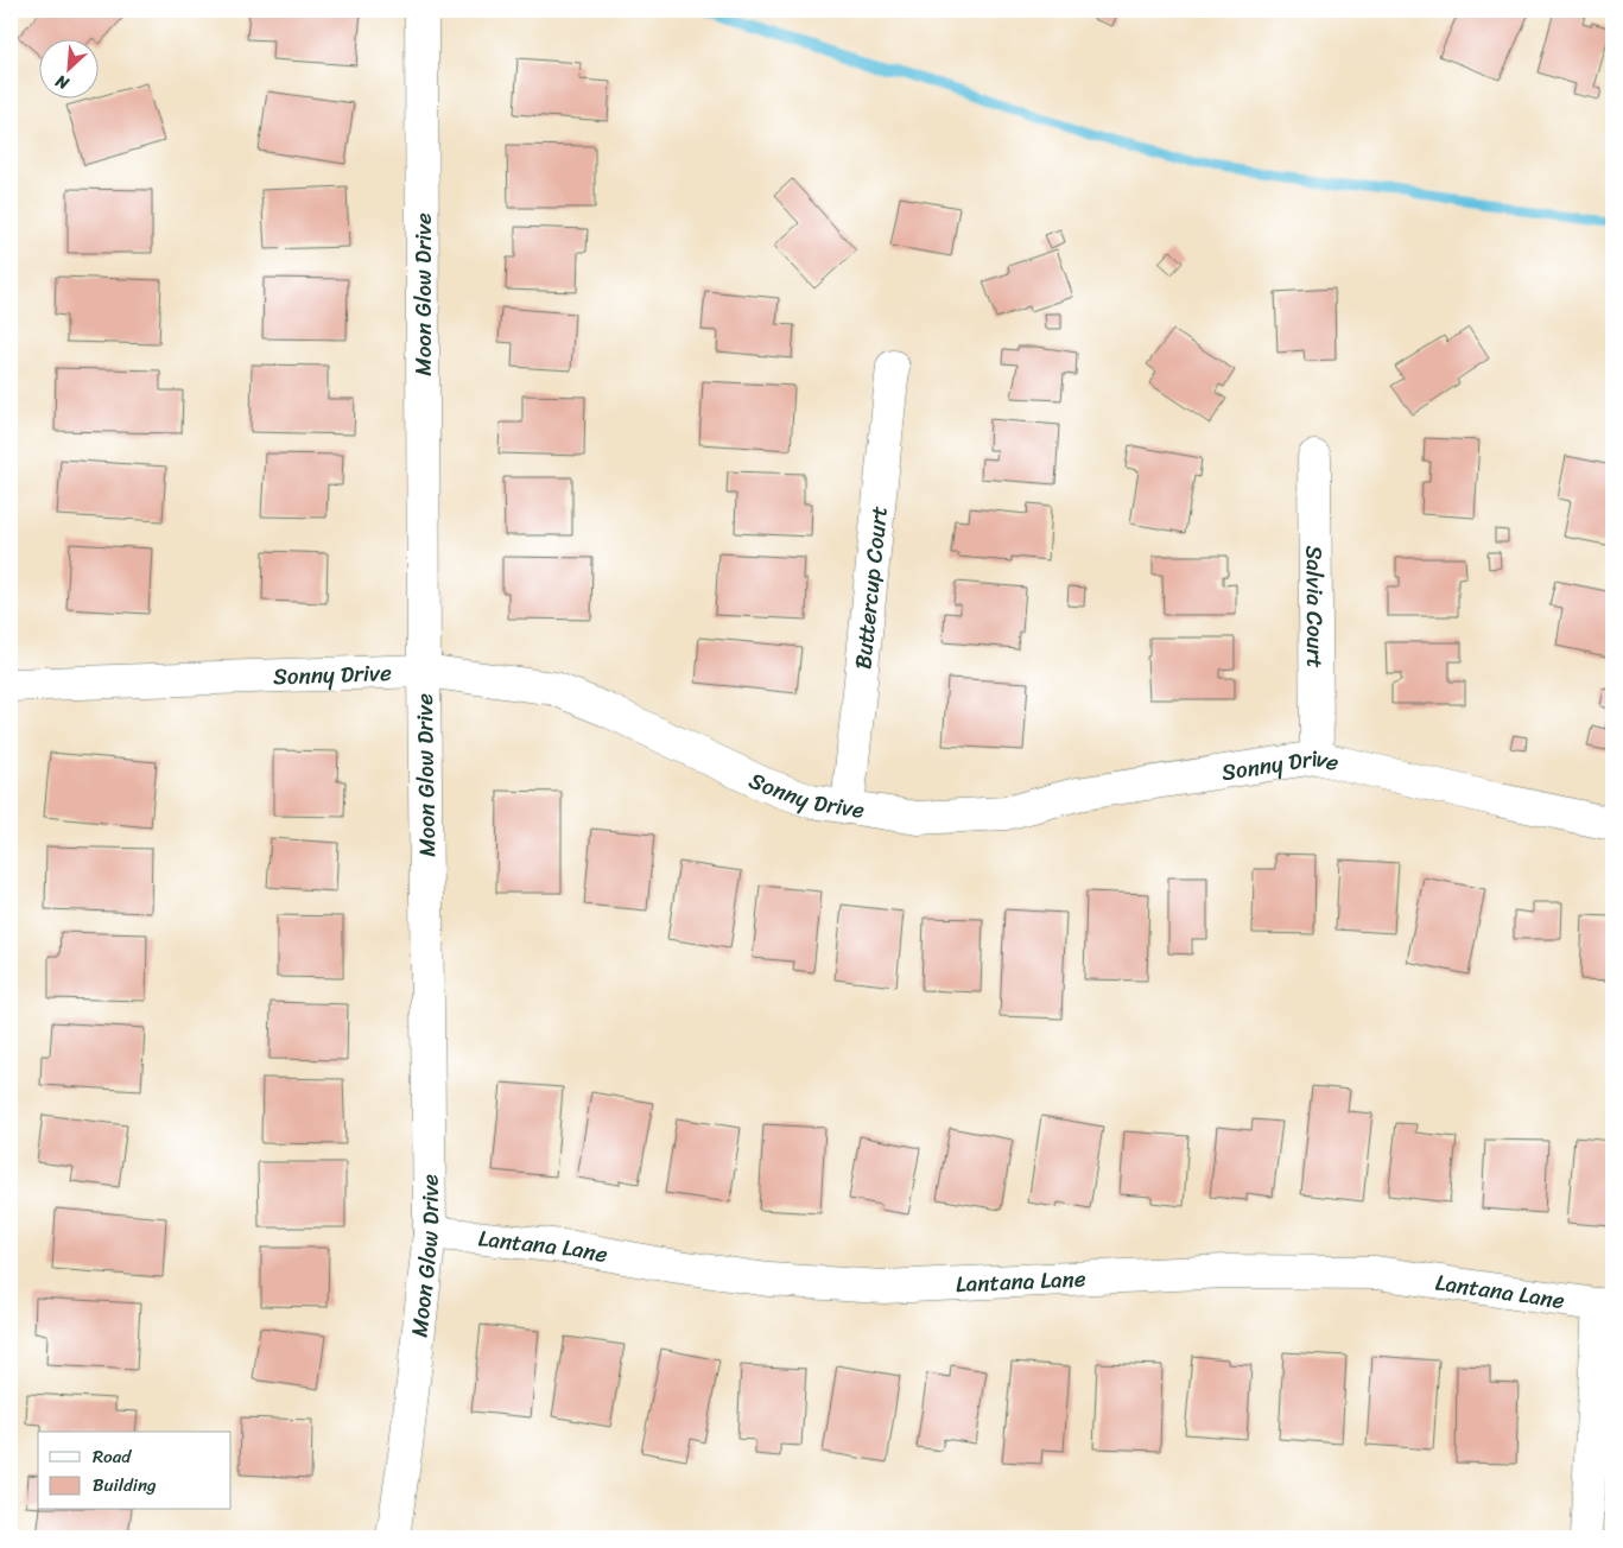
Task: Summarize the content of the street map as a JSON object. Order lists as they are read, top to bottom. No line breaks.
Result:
{"streets":{"street":["Moon Glow Drive","Buttercup Court","Salvia Court","Sonny Drive","Lantana Lane"]},"crossings":[["Moon Glow Drive","Sonny Drive"],["Moon Glow Drive","Lantana Lane"],["Buttercup Court","Sonny Drive"],["Salvia Court","Sonny Drive"]],"legend":["Road","Building"],"north":"bottom left"}
